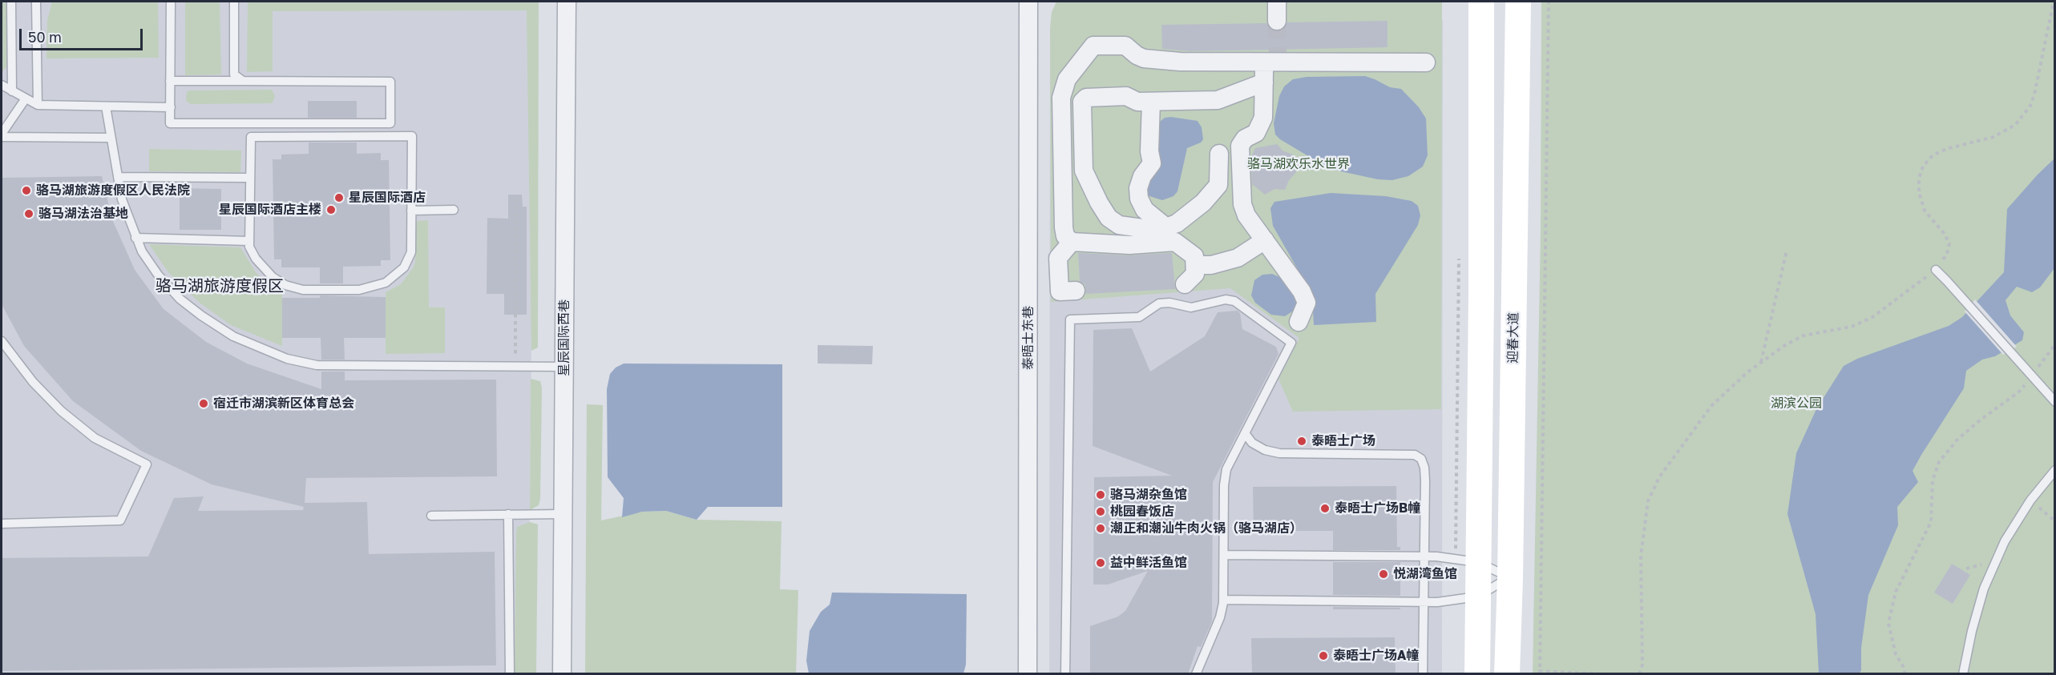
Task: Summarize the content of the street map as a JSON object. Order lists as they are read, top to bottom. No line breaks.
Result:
{"streets":{"main road":["迎春大道"],"street":["星辰国际西巷","泰晤士东巷"]},"districts":["骆马湖旅游度假区"],"parks":["骆马湖欢乐水世界","湖滨公园"],"places":["骆马湖旅游度假区人民法院","星辰国际酒店","星辰国际酒店主楼","骆马湖法治基地","宿迁市湖滨新区体育总会","泰晤士广场","骆马湖杂鱼馆","泰晤士广场B幢","桃园春饭店","潮正和潮汕牛肉火锅（骆马湖店）","益中鲜活鱼馆","悦湖湾鱼馆","泰晤士广场A幢"],"scale_bar":"50 m"}
